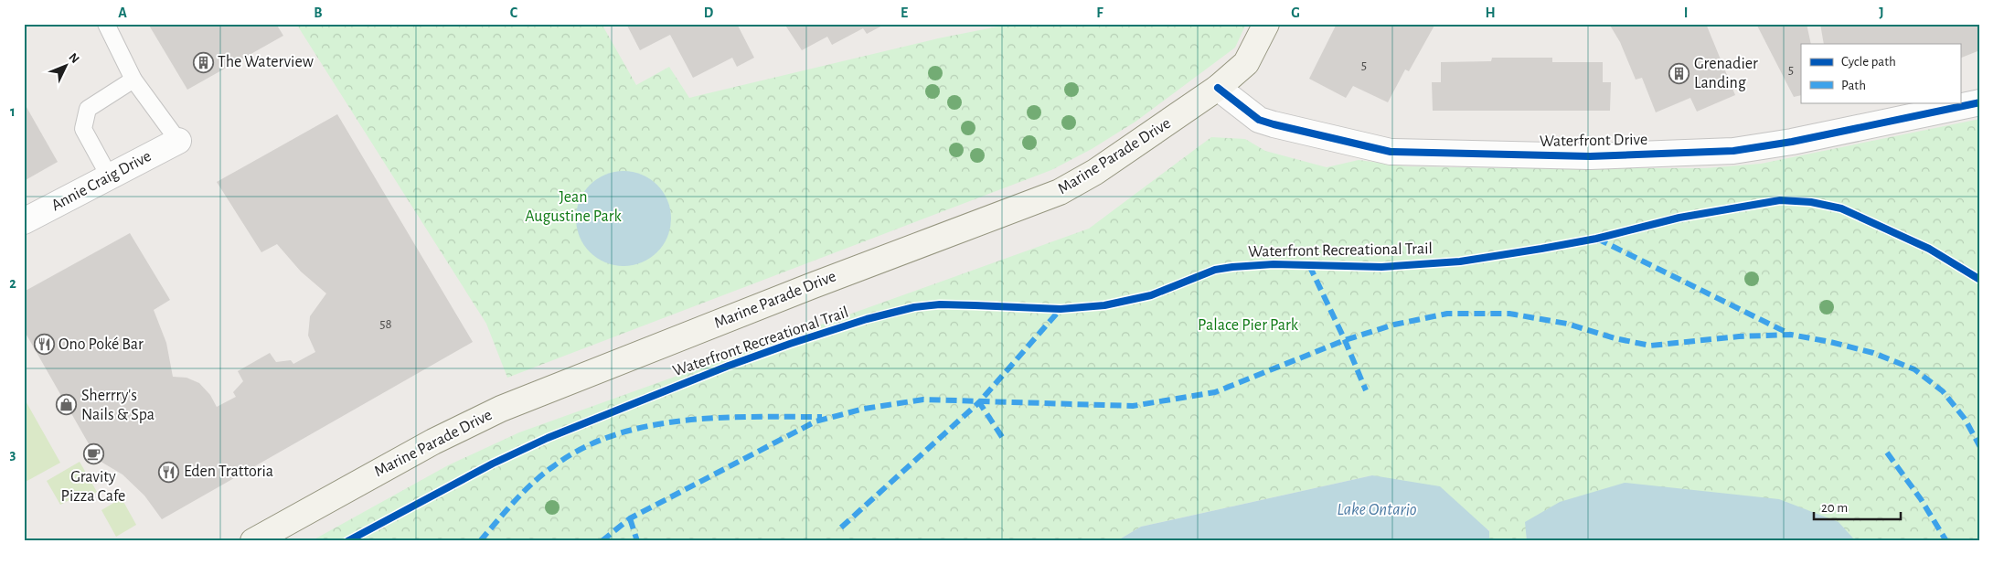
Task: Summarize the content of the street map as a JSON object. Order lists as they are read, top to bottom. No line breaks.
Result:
{"streets":{"street":["Waterfront Drive","Marine Parade Drive","Annie Craig Drive"],"cycle path":["Waterfront Recreational Trail"]},"crossings":[["Waterfront Drive","Marine Parade Drive"]],"water":["Lake Ontario"],"parks":["Jean Augustine Park","Palace Pier Park"],"places":{"building":["The Waterview","Grenadier Landing"],"restaurant":["Ono Poké Bar","Eden Trattoria"],"shop":["Sherrry's Nails & Spa"],"cafe":["Gravity Pizza Cafe"]},"house_numbers":["5","5","58"],"legend":["Cycle path","Path"],"scale_bar":"20 m","north":"top right","grid":{"columns":["A","B","C","D","E","F","G","H","I","J"],"rows":["1","2","3"]}}
